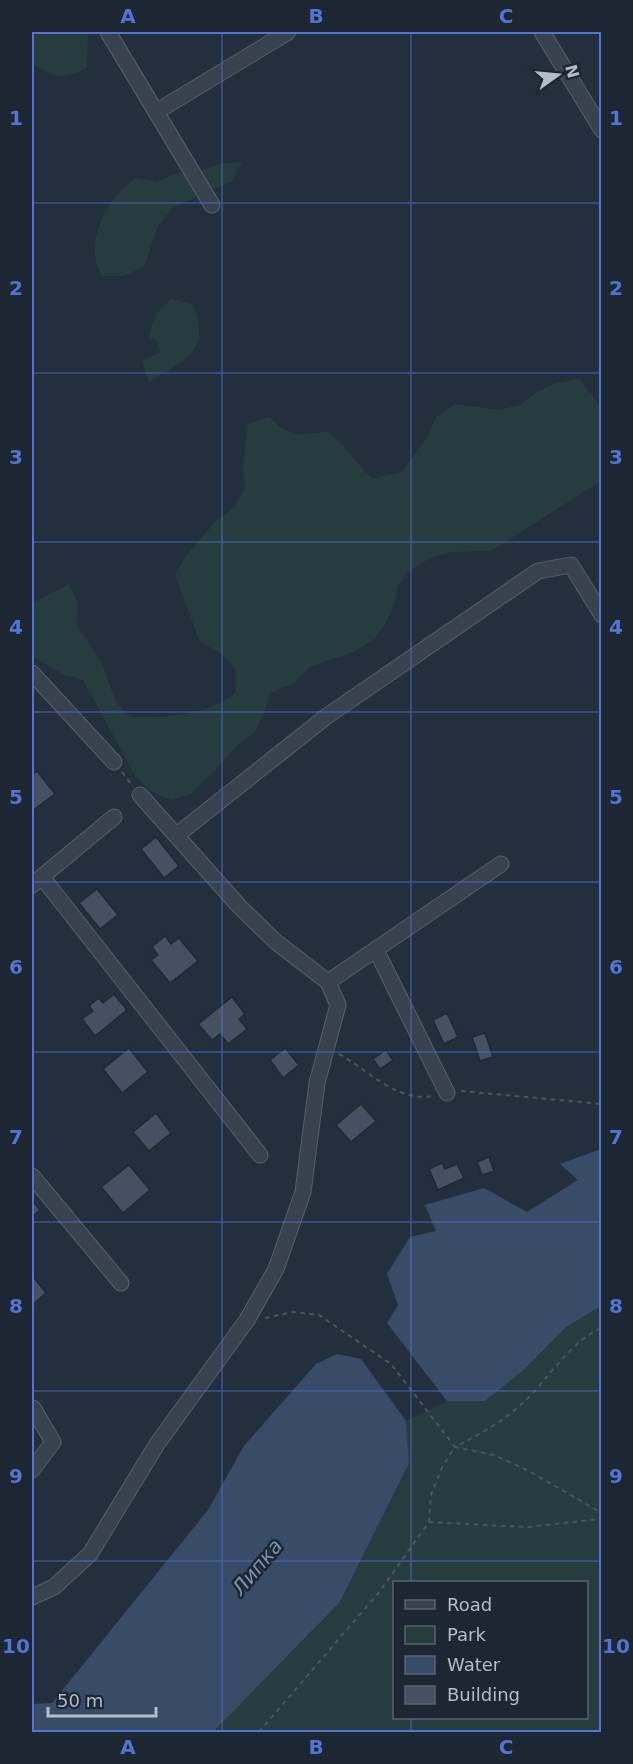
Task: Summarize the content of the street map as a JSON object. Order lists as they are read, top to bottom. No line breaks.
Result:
{"water":["Липка"],"legend":["Road","Park","Water","Building"],"scale_bar":"50 m","north":"right","grid":{"columns":["A","B","C"],"rows":["1","2","3","4","5","6","7","8","9","10"]}}
